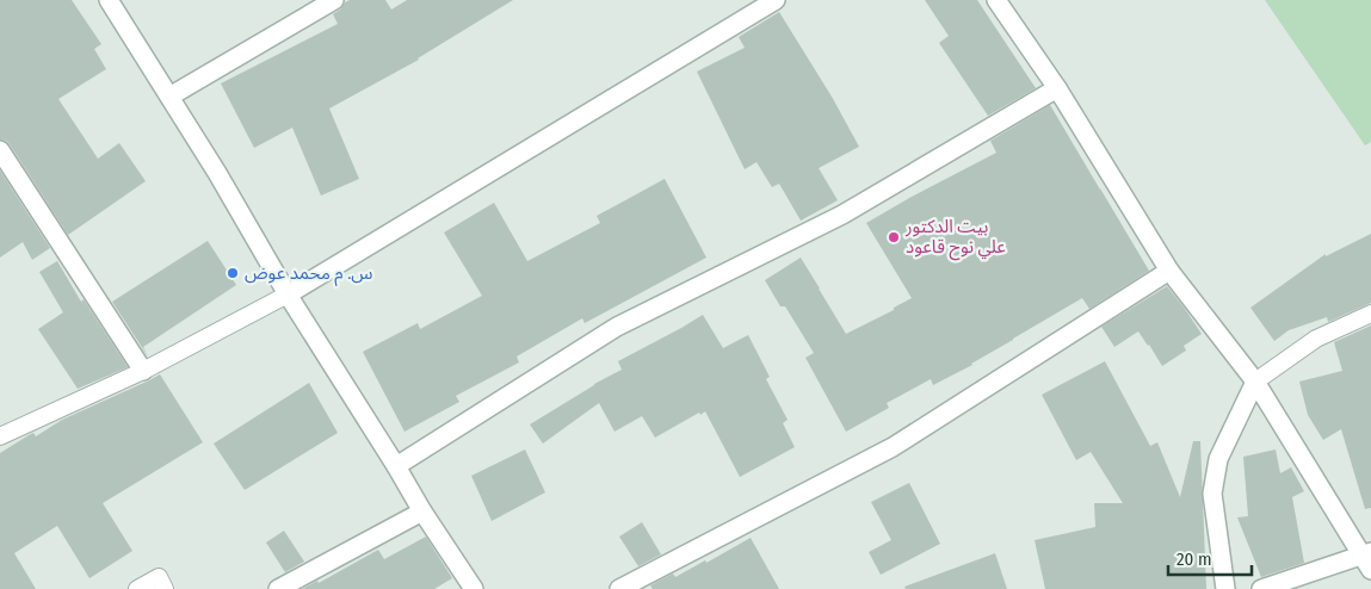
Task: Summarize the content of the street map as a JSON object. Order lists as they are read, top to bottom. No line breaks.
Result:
{"places":["بيت الدكتور علي نوح قاعود","س. م محمد عوض"],"scale_bar":"20 m"}
